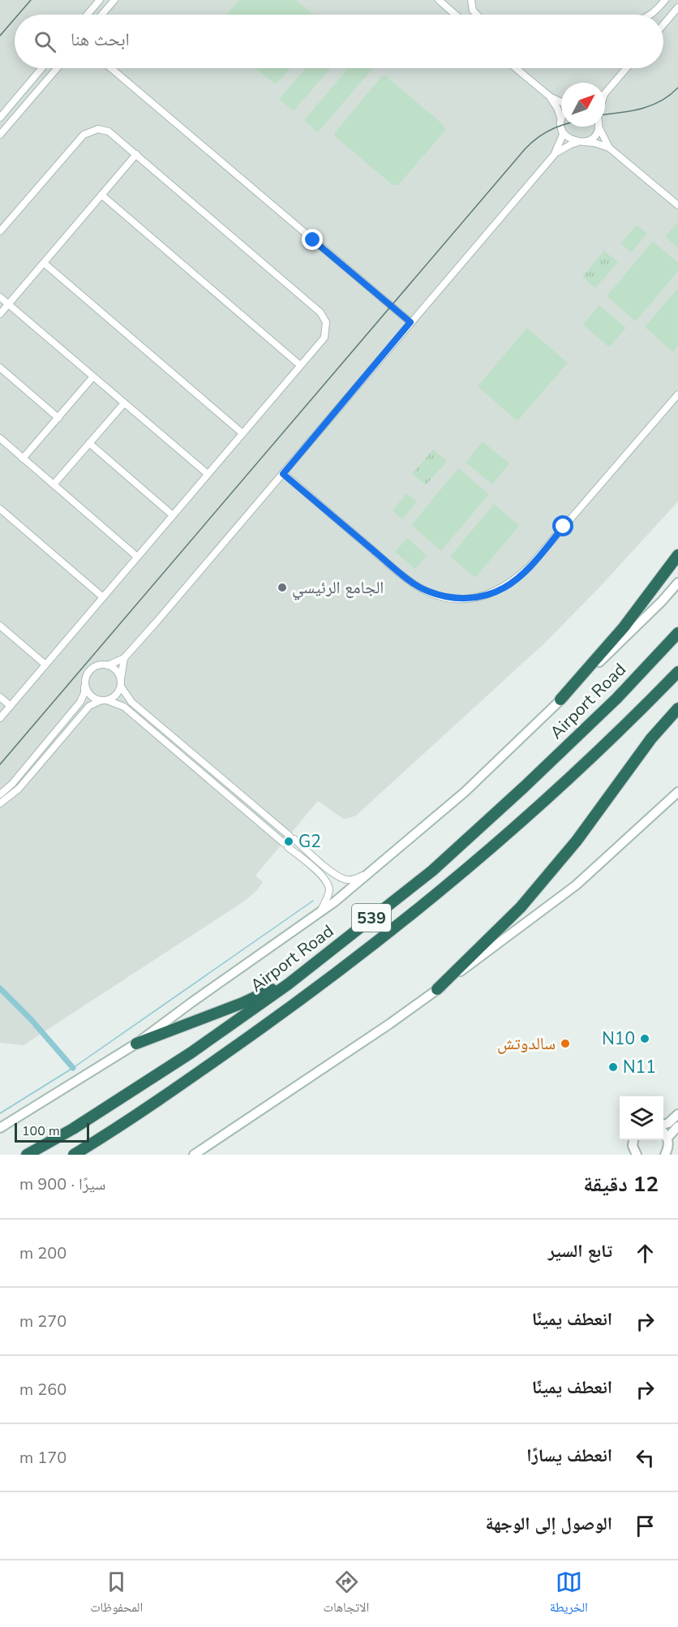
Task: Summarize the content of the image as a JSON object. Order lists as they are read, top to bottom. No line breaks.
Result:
{"streets":{"highway":["Airport Road","539"]},"places":["الجامع الرئيسي","G2","N10","سالدوتش","N11"],"scale_bar":"100 m","north":"top right","page":{"search":"ابحث هنا","scale":"100 m","heading":["12 دقيقة","سيرًا · 900 m"],"list":[["تابع السير","200 m"],["انعطف يمينًا","270 m"],["انعطف يمينًا","260 m"],["انعطف يسارًا","170 m"],"الوصول إلى الوجهة"],"nav":["الخريطة","الاتجاهات","المحفوظات"]}}
